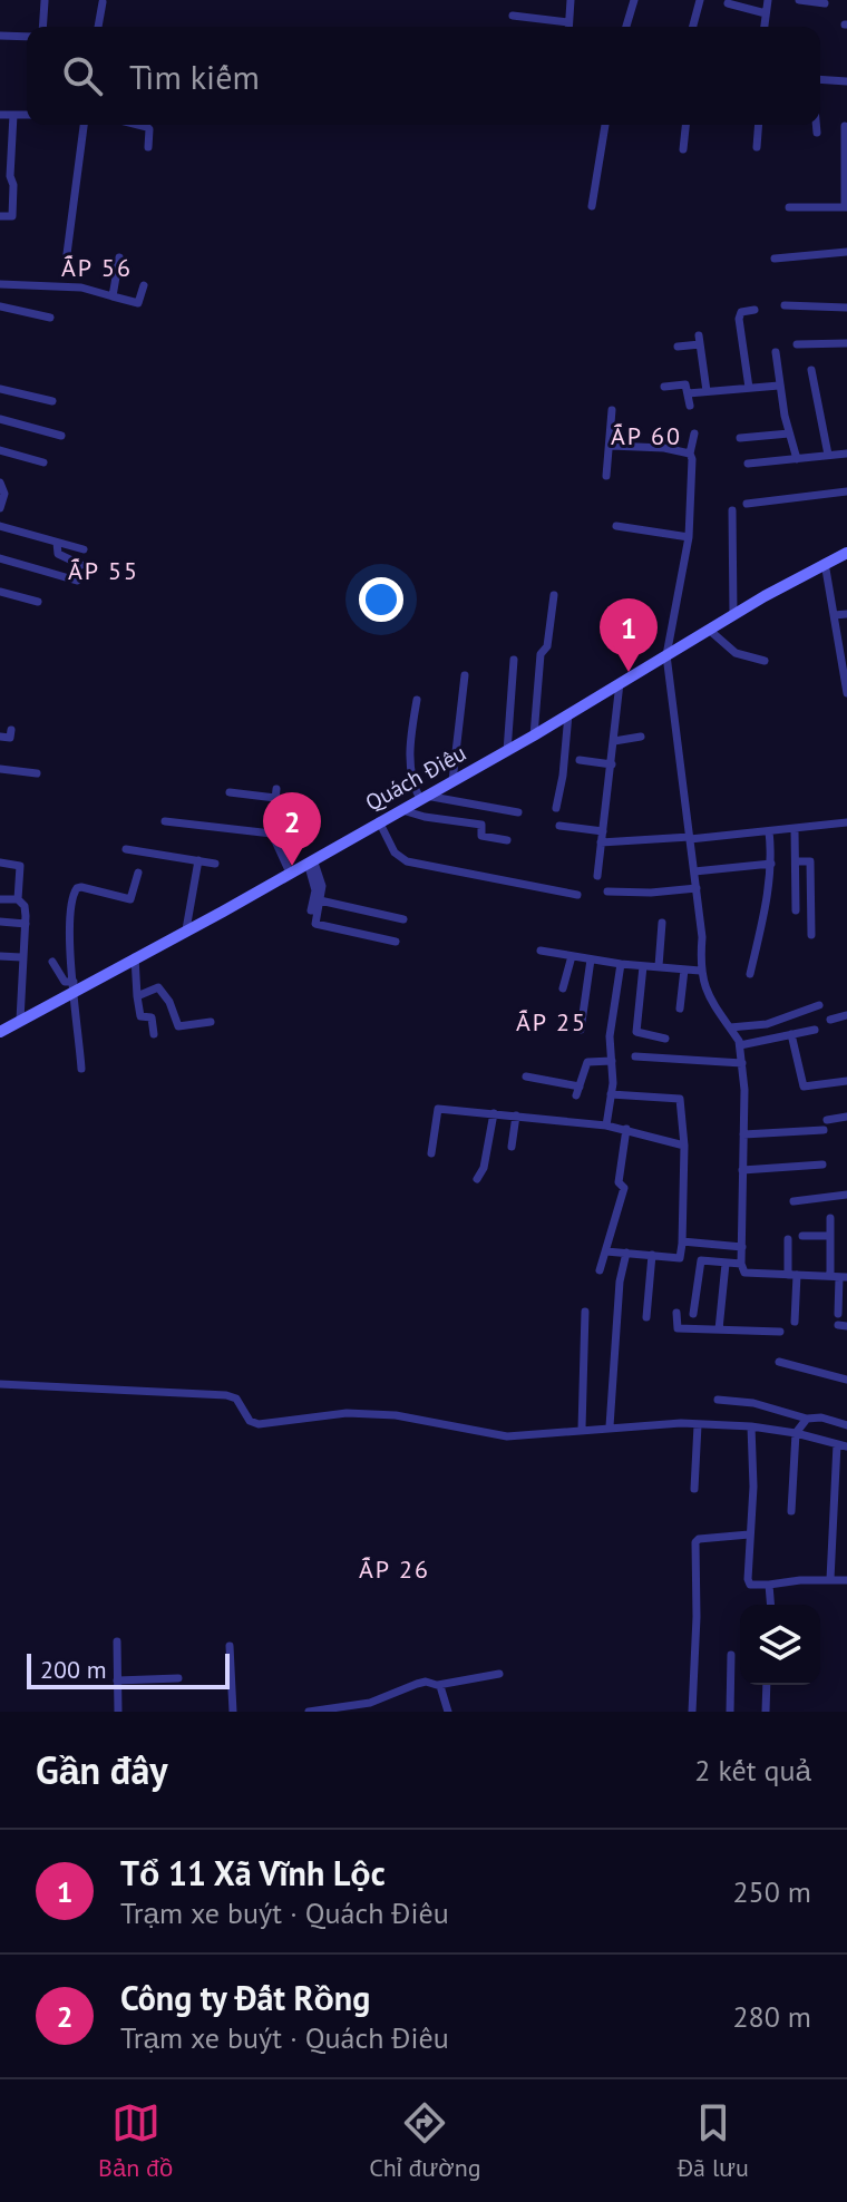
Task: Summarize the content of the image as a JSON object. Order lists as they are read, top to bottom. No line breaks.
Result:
{"streets":{"main road":["Quách Điêu"]},"districts":["ẤP 56","ẤP 60","ẤP 55","ẤP 25","ẤP 26"],"scale_bar":"200 m","page":{"search":"Tìm kiếm","pins":["1","2"],"scale":"200 m","heading":["Gần đây","2 kết quả"],"list":[{"mark":"1","name":"Tổ 11 Xã Vĩnh Lộc","note":"Trạm xe buýt · Quách Điêu","value":"250 m"},{"mark":"2","name":"Công ty Đất Rồng","note":"Trạm xe buýt · Quách Điêu","value":"280 m"}],"nav":["Bản đồ","Chỉ đường","Đã lưu"]}}
